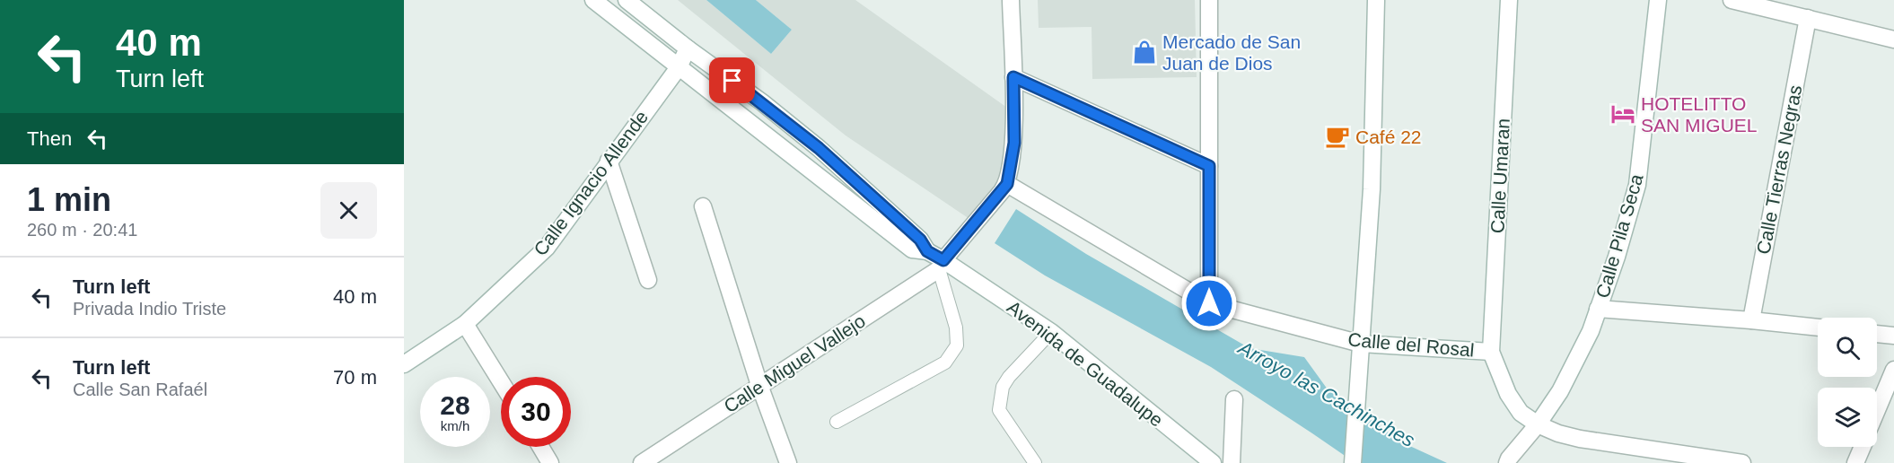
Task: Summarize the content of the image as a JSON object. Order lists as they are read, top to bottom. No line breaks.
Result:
{"streets":{"street":["Calle Tierras Negras","Calle Umaran","Calle Ignacio Allende","Calle Pila Seca","Calle del Rosal","Calle Miguel Vallejo","Avenida de Guadalupe"]},"crossings":[["Calle Umaran","Calle del Rosal"],["Calle Ignacio Allende","Avenida de Guadalupe"],["Calle Pila Seca","Calle del Rosal"],["Calle del Rosal","Calle Miguel Vallejo"],["Calle Miguel Vallejo","Avenida de Guadalupe"]],"water":["Arroyo las Cachinches"],"places":{"shop":["Mercado de San Juan de Dios"],"hotel":["HOTELITTO SAN MIGUEL"],"cafe":["Café 22"]},"page":{"turn":["40 m","Turn left"],"then":"Then","heading":["1 min","260 m · 20:41"],"list":[{"name":"Turn left","note":"Privada Indio Triste","value":"40 m"},{"name":"Turn left","note":"Calle San Rafaél","value":"70 m"}],"speed":"28 km/h","limit":"30"}}
